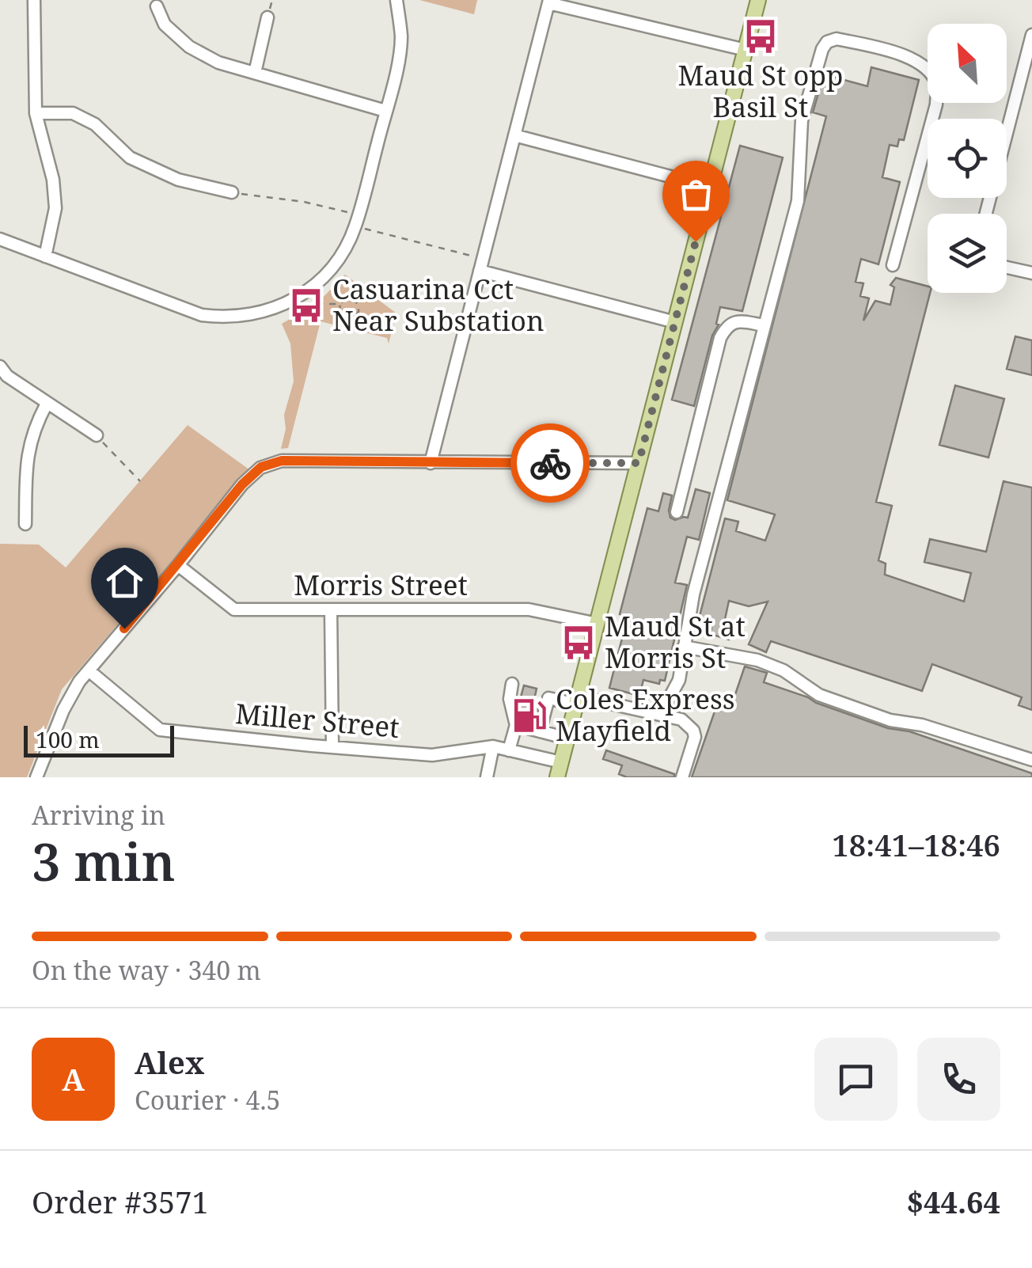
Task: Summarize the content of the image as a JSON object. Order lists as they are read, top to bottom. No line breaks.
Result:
{"streets":{"street":["Morris Street","Miller Street"]},"places":{"bus stop":["Maud St opp Basil St","Casuarina Cct Near Substation","Maud St at Morris St"],"fuel station":["Coles Express Mayfield"]},"scale_bar":"100 m","north":"top left","page":{"scale":"100 m","heading":["3 min","Arriving in","18:41–18:46"],"panel":["Alex","Courier · 4.5","Order #3571","$44.64"],"bar":"On the way · 340 m","round":"A"}}
